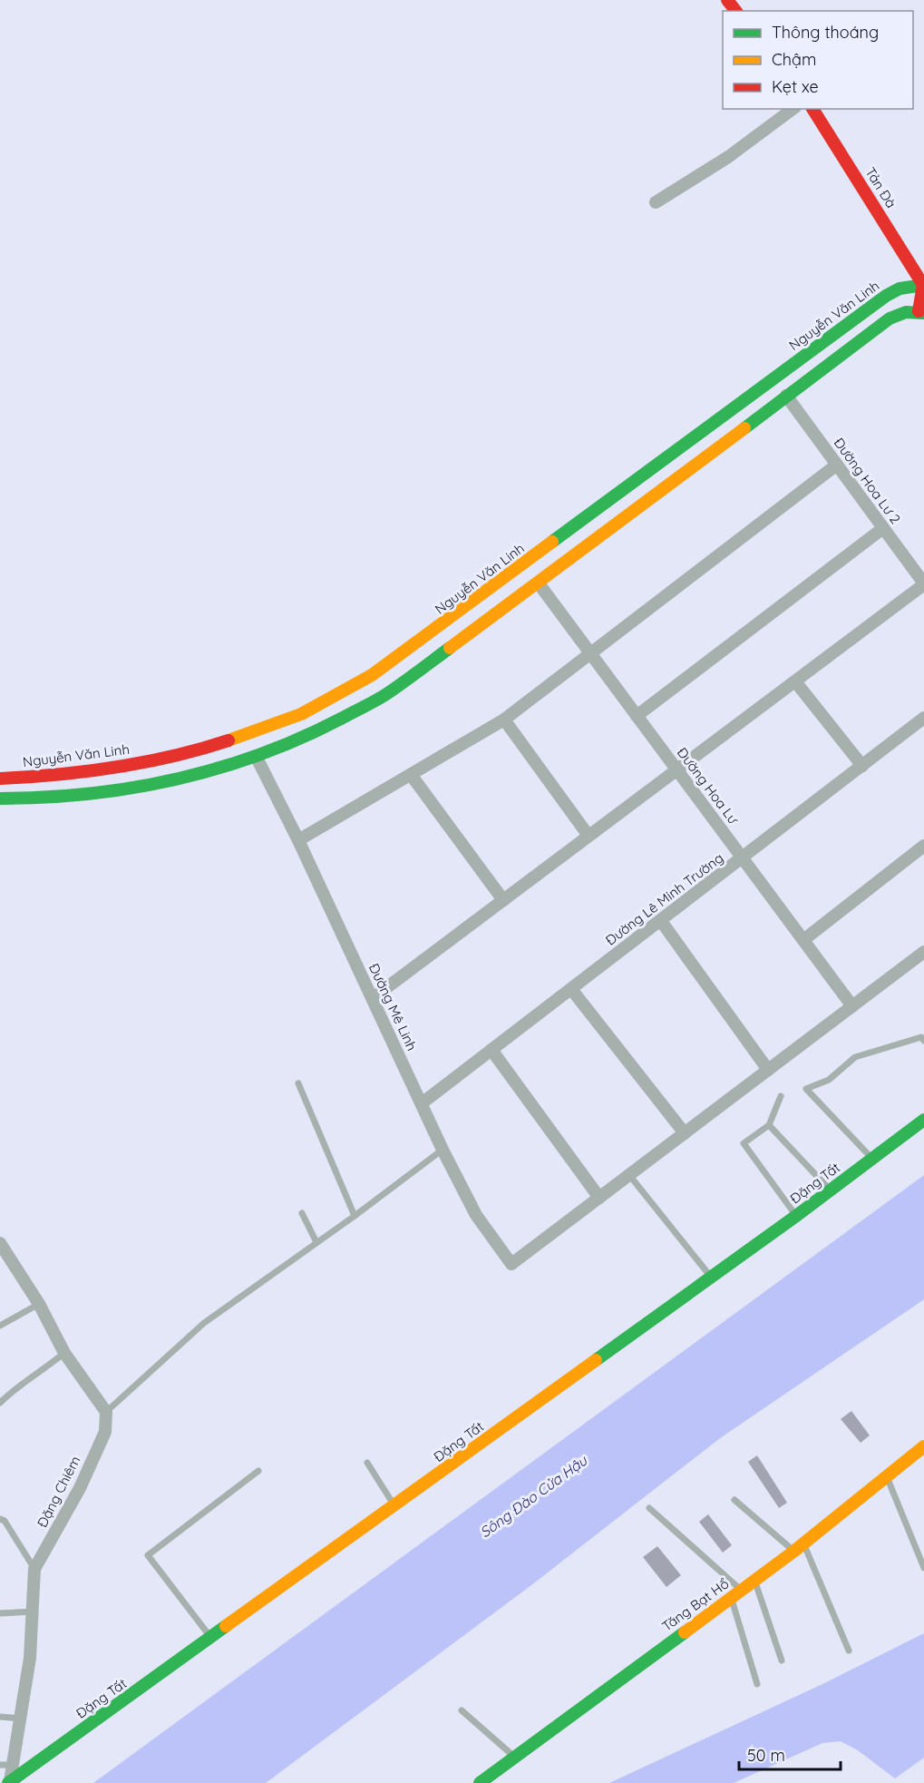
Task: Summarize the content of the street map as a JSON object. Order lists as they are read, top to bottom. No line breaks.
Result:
{"streets":{"main road":["Tản Đà","Nguyễn Văn Linh","Đặng Tất","Tăng Bạt Hổ"],"street":["Đường Hoa Lư 2","Đường Hoa Lư","Đường Lê Minh Trường","Đường Mê Linh","Đặng Chiêm"]},"crossings":[["Tản Đà","Nguyễn Văn Linh"],["Đường Hoa Lư","Đường Lê Minh Trường"],["Đường Lê Minh Trường","Đường Mê Linh"],["Đặng Tất","Đặng Chiêm"]],"water":["Sông Đào Cửa Hậu"],"legend":["Thông thoáng","Chậm","Kẹt xe"],"scale_bar":"50 m"}
